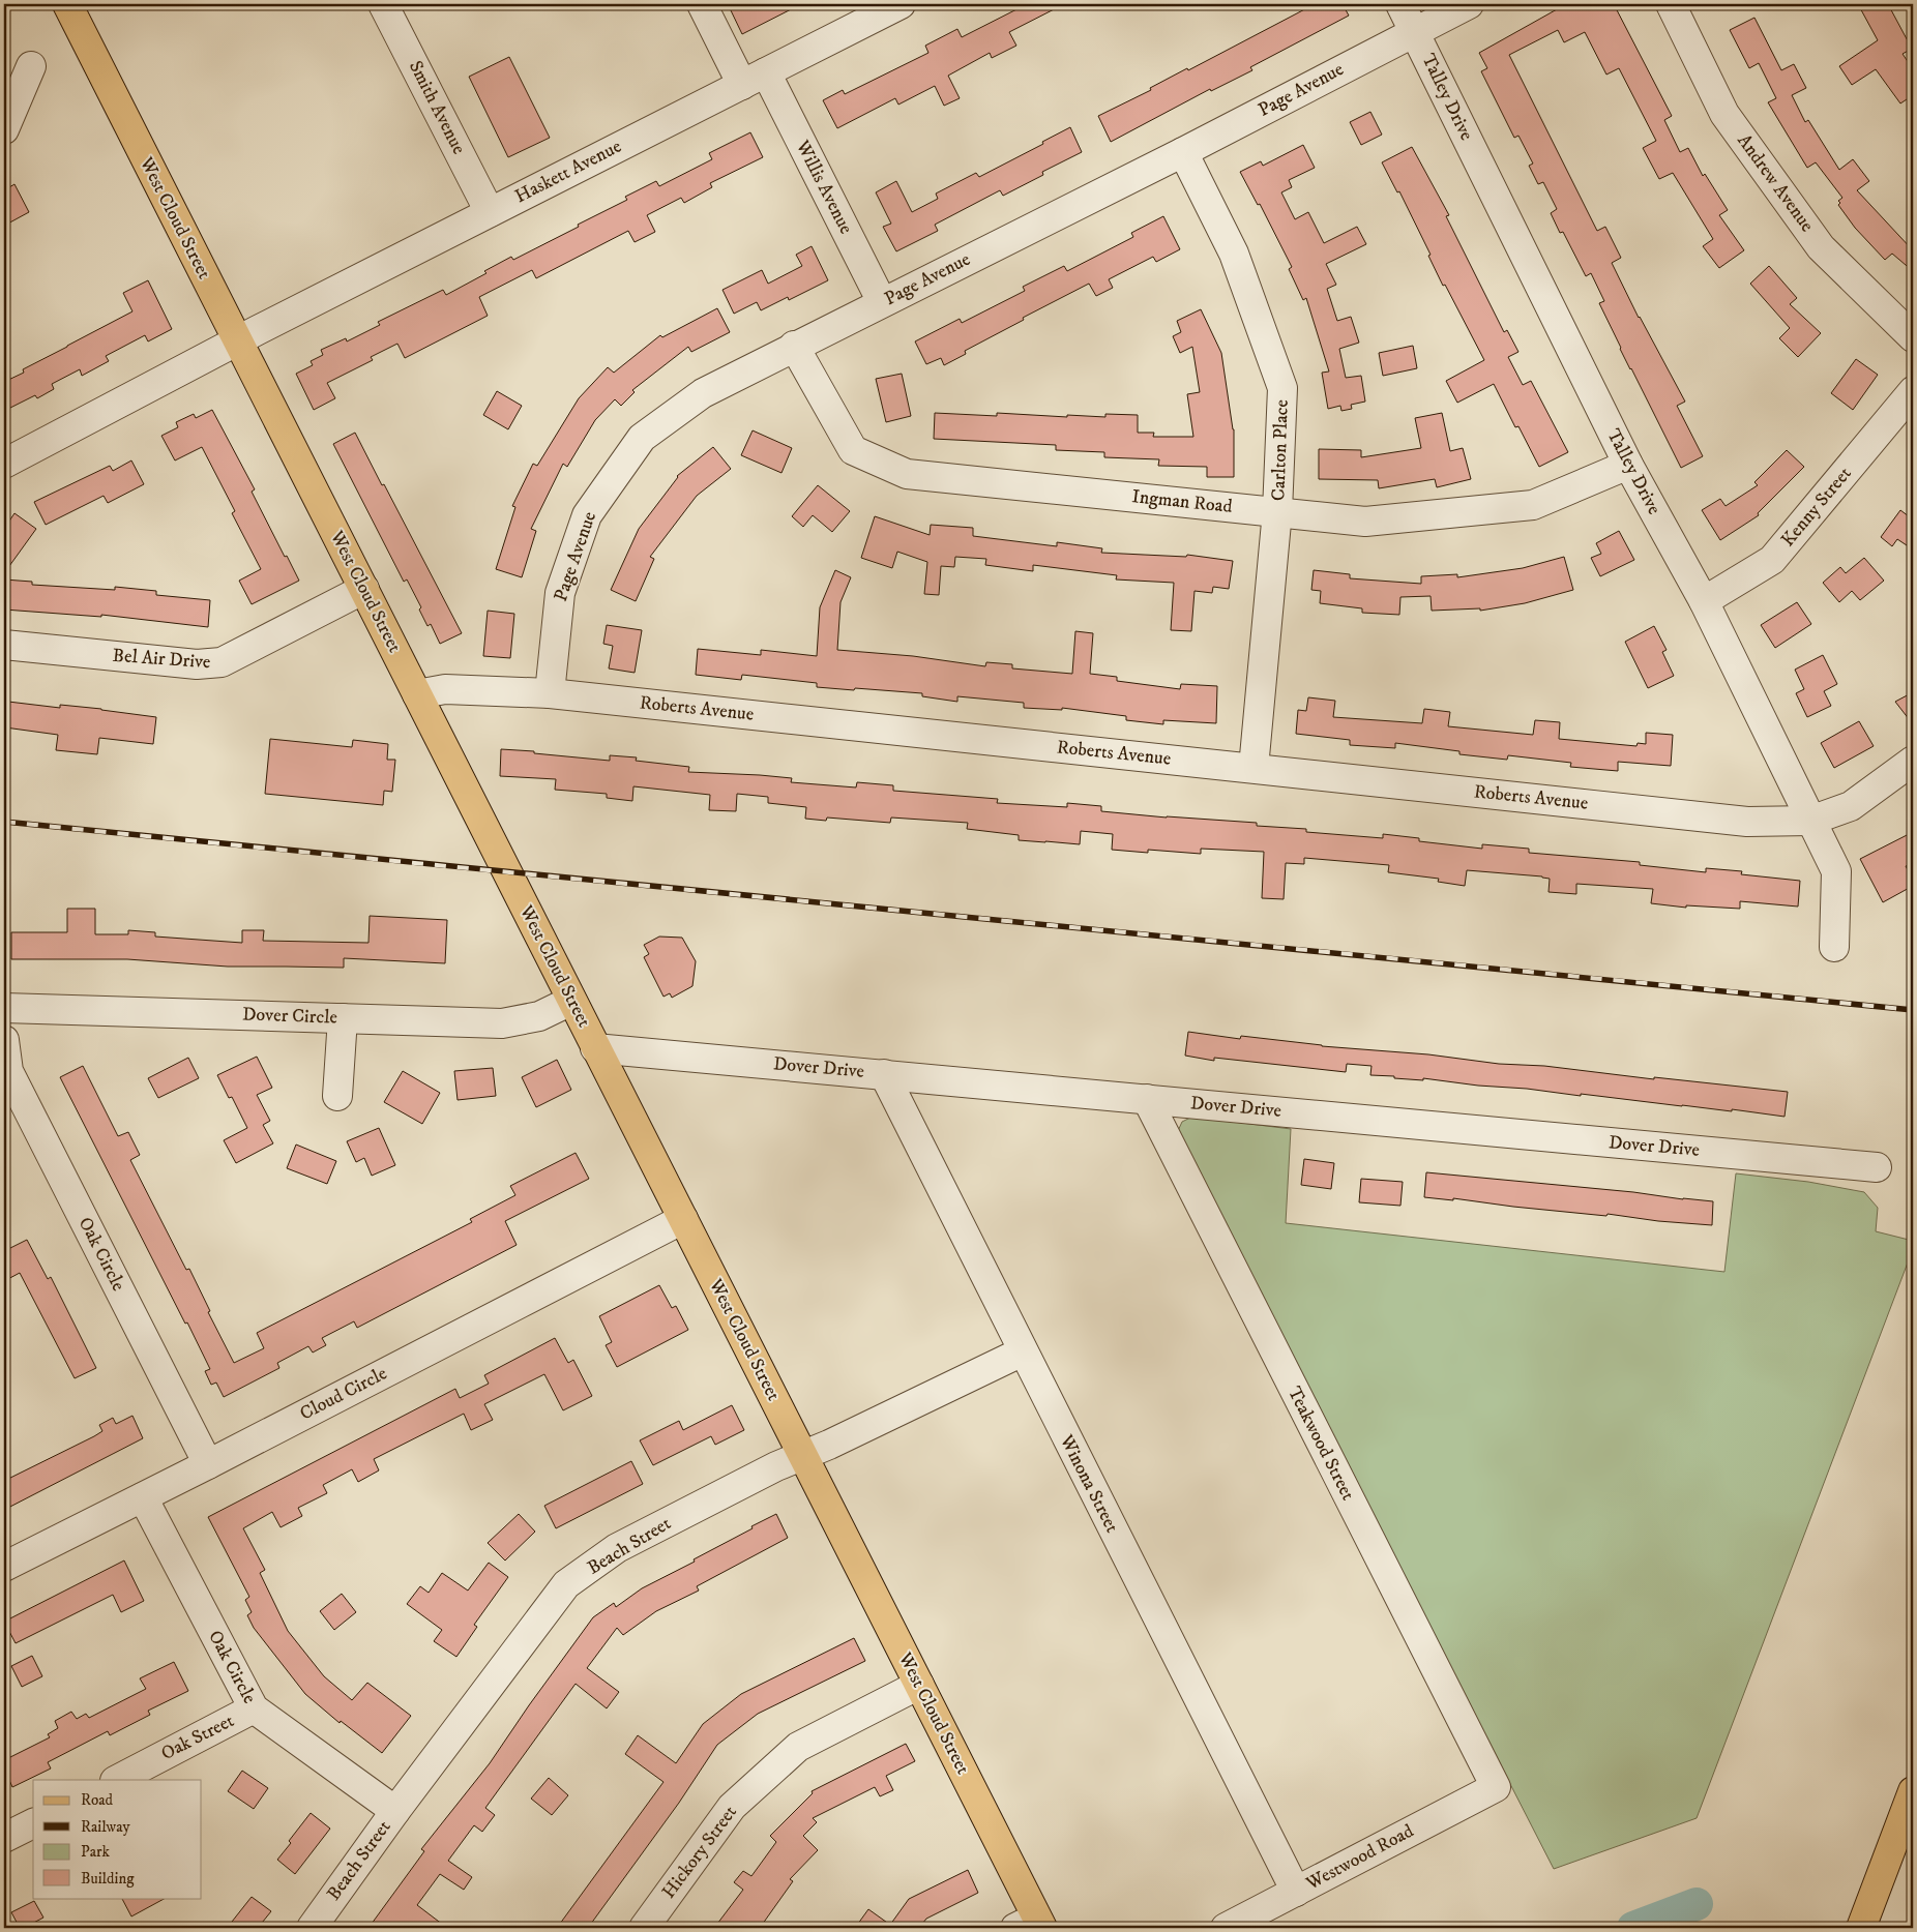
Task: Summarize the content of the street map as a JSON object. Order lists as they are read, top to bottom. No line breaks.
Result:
{"streets":{"main road":["West Cloud Street"],"street":["Page Avenue","Talley Drive","Smith Avenue","Haskett Avenue","Andrew Avenue","Willis Avenue","Carlton Place","Ingman Road","Kenny Street","Bel Air Drive","Roberts Avenue","Dover Circle","Dover Drive","Oak Circle","Cloud Circle","Teakwood Street","Winona Street","Beach Street","Oak Street","Hickory Street","Westwood Road"]},"crossings":[["Page Avenue","Talley Drive"],["Page Avenue","Willis Avenue"],["Page Avenue","Carlton Place"],["Page Avenue","Ingman Road"],["Page Avenue","Roberts Avenue"],["Talley Drive","Ingman Road"],["Talley Drive","Kenny Street"],["Talley Drive","Roberts Avenue"],["Smith Avenue","Haskett Avenue"],["Haskett Avenue","Willis Avenue"],["Haskett Avenue","West Cloud Street"],["West Cloud Street","Bel Air Drive"],["West Cloud Street","Roberts Avenue"],["West Cloud Street","Dover Circle"],["West Cloud Street","Dover Drive"],["West Cloud Street","Cloud Circle"],["West Cloud Street","Beach Street"],["West Cloud Street","Hickory Street"],["Carlton Place","Ingman Road"],["Carlton Place","Roberts Avenue"],["Dover Drive","Teakwood Street"],["Dover Drive","Winona Street"],["Oak Circle","Cloud Circle"],["Oak Circle","Beach Street"],["Oak Circle","Oak Street"],["Teakwood Street","Westwood Road"],["Winona Street","Beach Street"],["Winona Street","Westwood Road"]],"legend":["Road","Railway","Park","Building"]}
